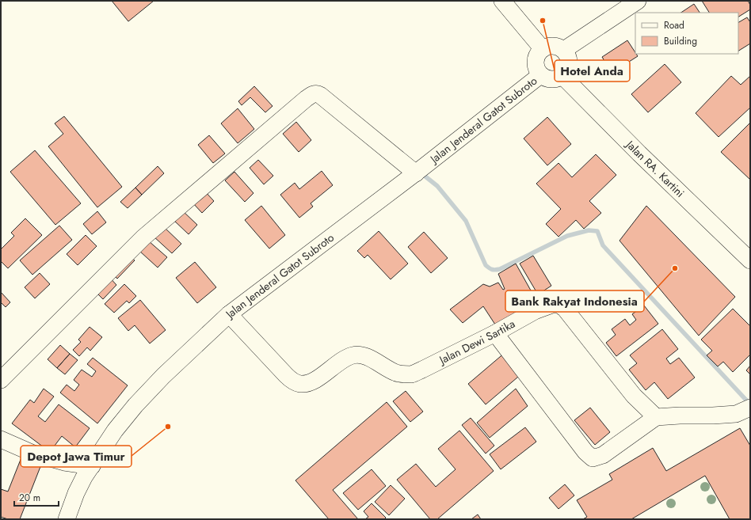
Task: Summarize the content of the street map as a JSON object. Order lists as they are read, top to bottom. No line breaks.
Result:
{"streets":{"street":["Jalan Jenderal Gatot Subroto","Jalan RA. Kartini","Jalan Dewi Sartika"]},"crossings":[["Jalan Jenderal Gatot Subroto","Jalan RA. Kartini"],["Jalan Jenderal Gatot Subroto","Jalan Dewi Sartika"]],"places":["Hotel Anda","Bank Rakyat Indonesia","Depot Jawa Timur"],"legend":["Road","Building"],"scale_bar":"20 m"}
